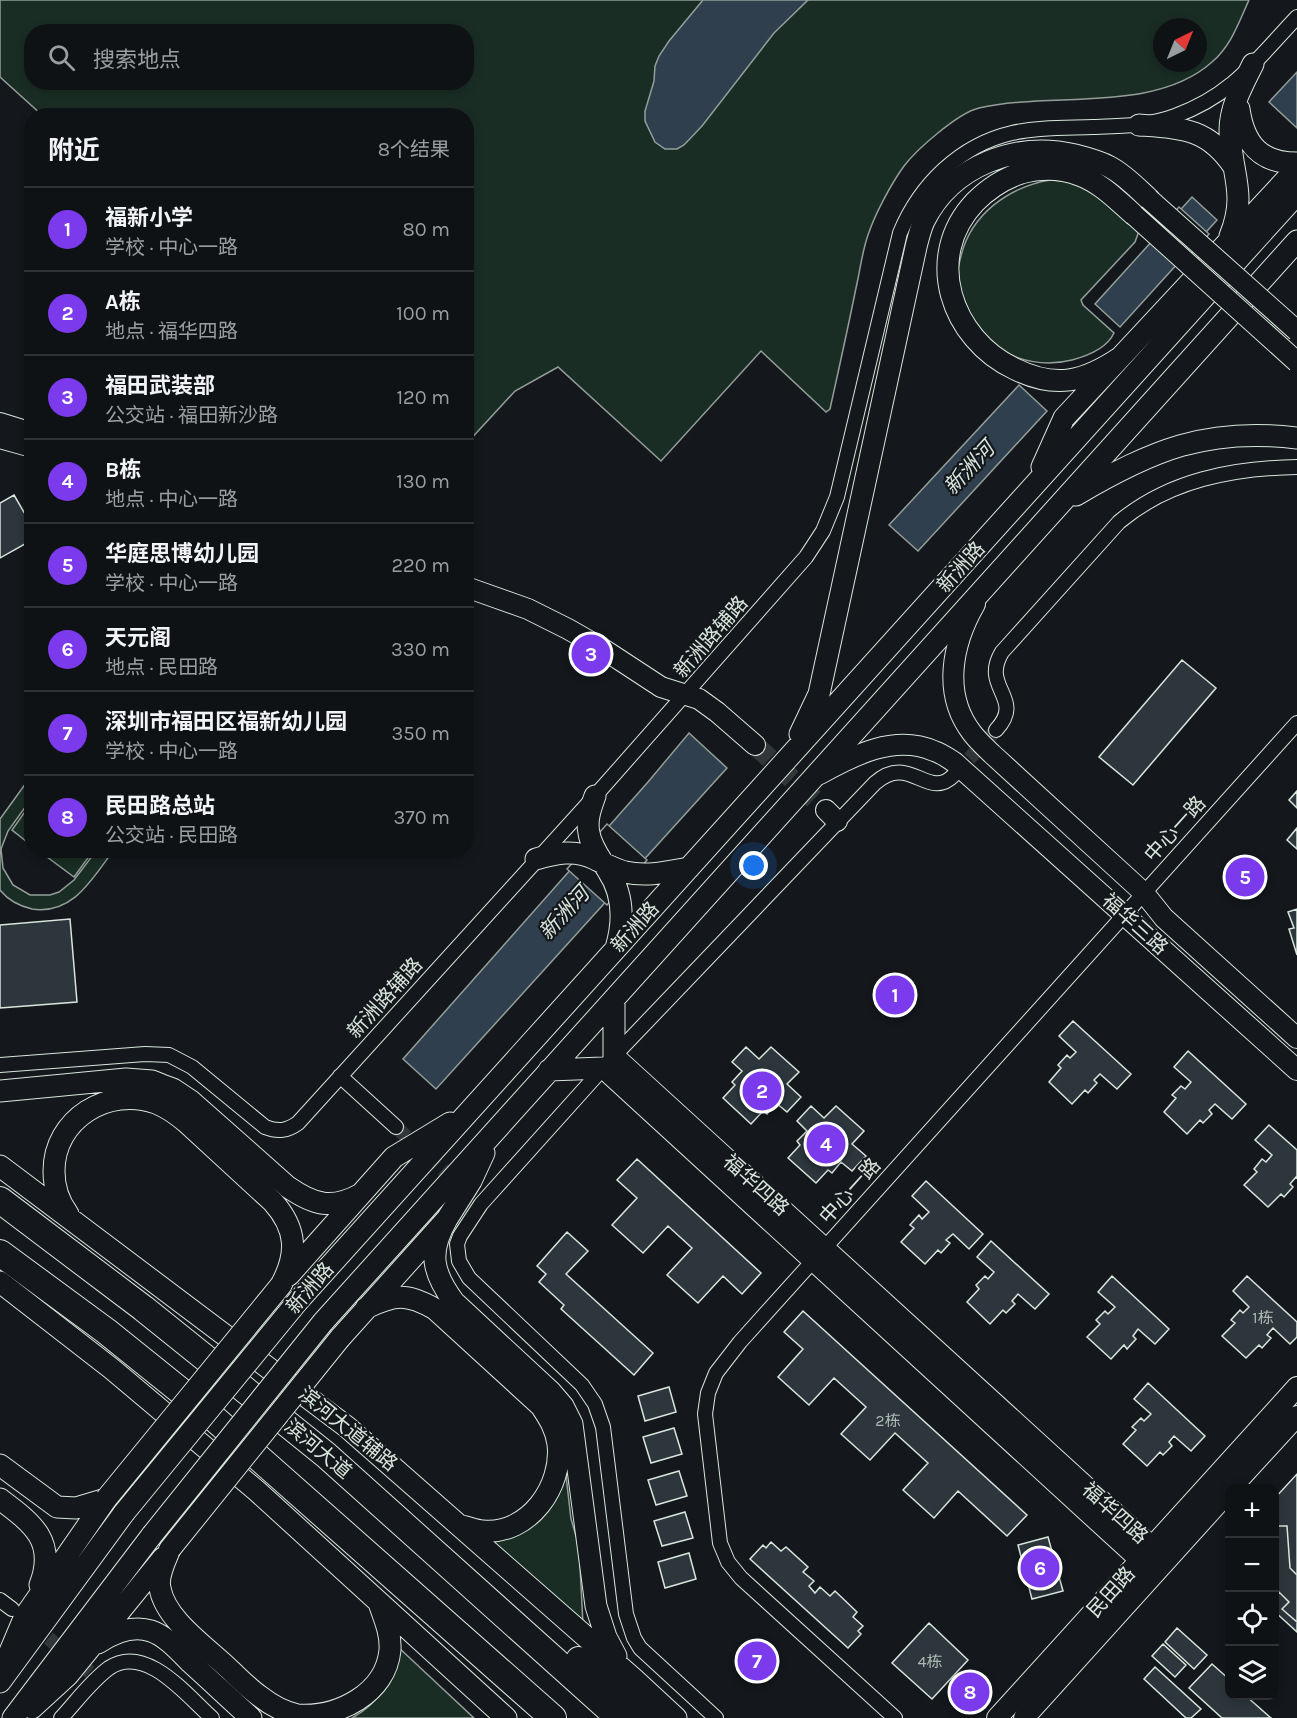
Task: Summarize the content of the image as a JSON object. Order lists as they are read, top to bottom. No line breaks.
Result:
{"streets":{"highway":["滨河大道"],"main road":["新洲路","滨河大道辅路"],"street":["新洲路辅路","中心一路","福华三路","福华四路","民田路"]},"crossings":[["新洲路","福华三路"],["中心一路","福华三路"],["中心一路","福华四路"],["福华四路","民田路"]],"water":["新洲河"],"house_numbers":["1栋","2栋","4栋"],"north":"top right","page":{"search":"搜索地点","heading":["附近","8个结果"],"list":[{"mark":"1","name":"福新小学","note":"学校 · 中心一路","value":"80 m"},{"mark":"2","name":"A栋","note":"地点 · 福华四路","value":"100 m"},{"mark":"3","name":"福田武装部","note":"公交站 · 福田新沙路","value":"120 m"},{"mark":"4","name":"B栋","note":"地点 · 中心一路","value":"130 m"},{"mark":"5","name":"华庭思博幼儿园","note":"学校 · 中心一路","value":"220 m"},{"mark":"6","name":"天元阁","note":"地点 · 民田路","value":"330 m"},{"mark":"7","name":"深圳市福田区福新幼儿园","note":"学校 · 中心一路","value":"350 m"},{"mark":"8","name":"民田路总站","note":"公交站 · 民田路","value":"370 m"}],"pins":["3","5","1","2","4","6","7","8"],"map_buttons":["+","−"]}}
